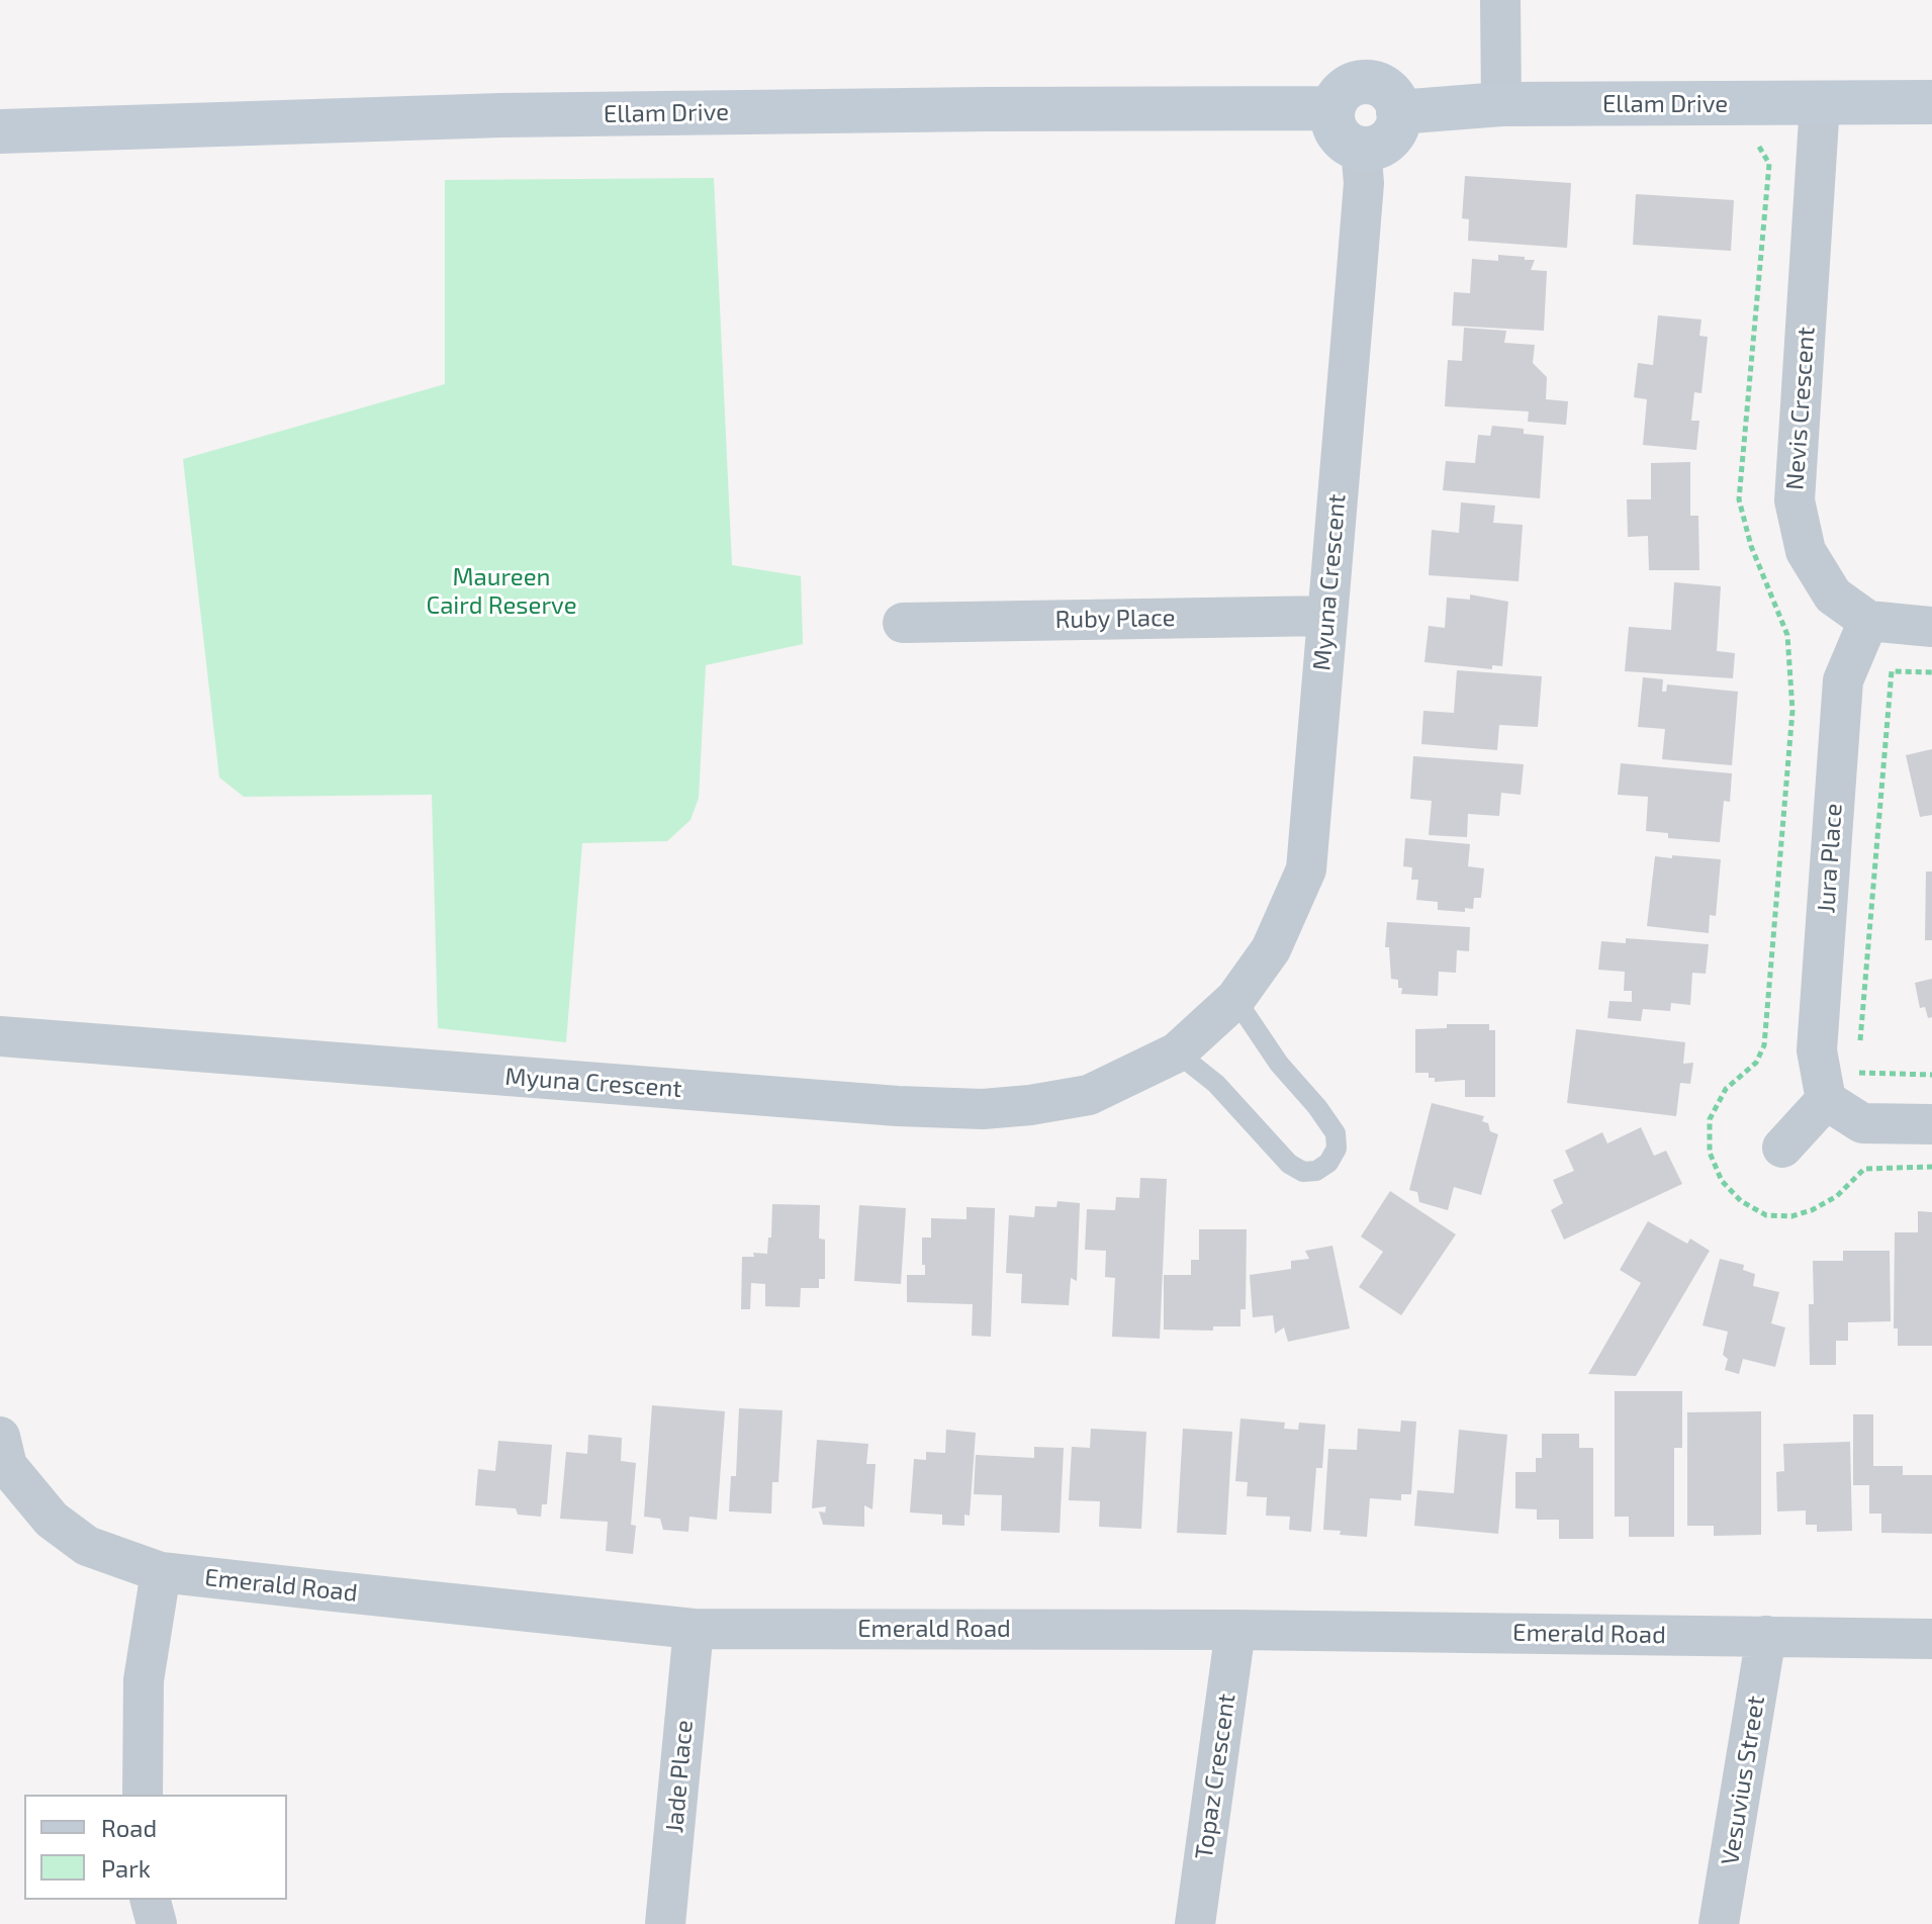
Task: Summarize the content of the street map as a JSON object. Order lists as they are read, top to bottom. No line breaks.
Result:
{"streets":{"street":["Ellam Drive","Nevis Crescent","Myuna Crescent","Ruby Place","Jura Place","Emerald Road","Jade Place","Topaz Crescent","Vesuvius Street"]},"crossings":[["Ellam Drive","Nevis Crescent"],["Ellam Drive","Myuna Crescent"],["Nevis Crescent","Jura Place"],["Myuna Crescent","Ruby Place"],["Emerald Road","Jade Place"],["Emerald Road","Topaz Crescent"],["Emerald Road","Vesuvius Street"]],"parks":["Maureen Caird Reserve"],"legend":["Road","Park"]}
